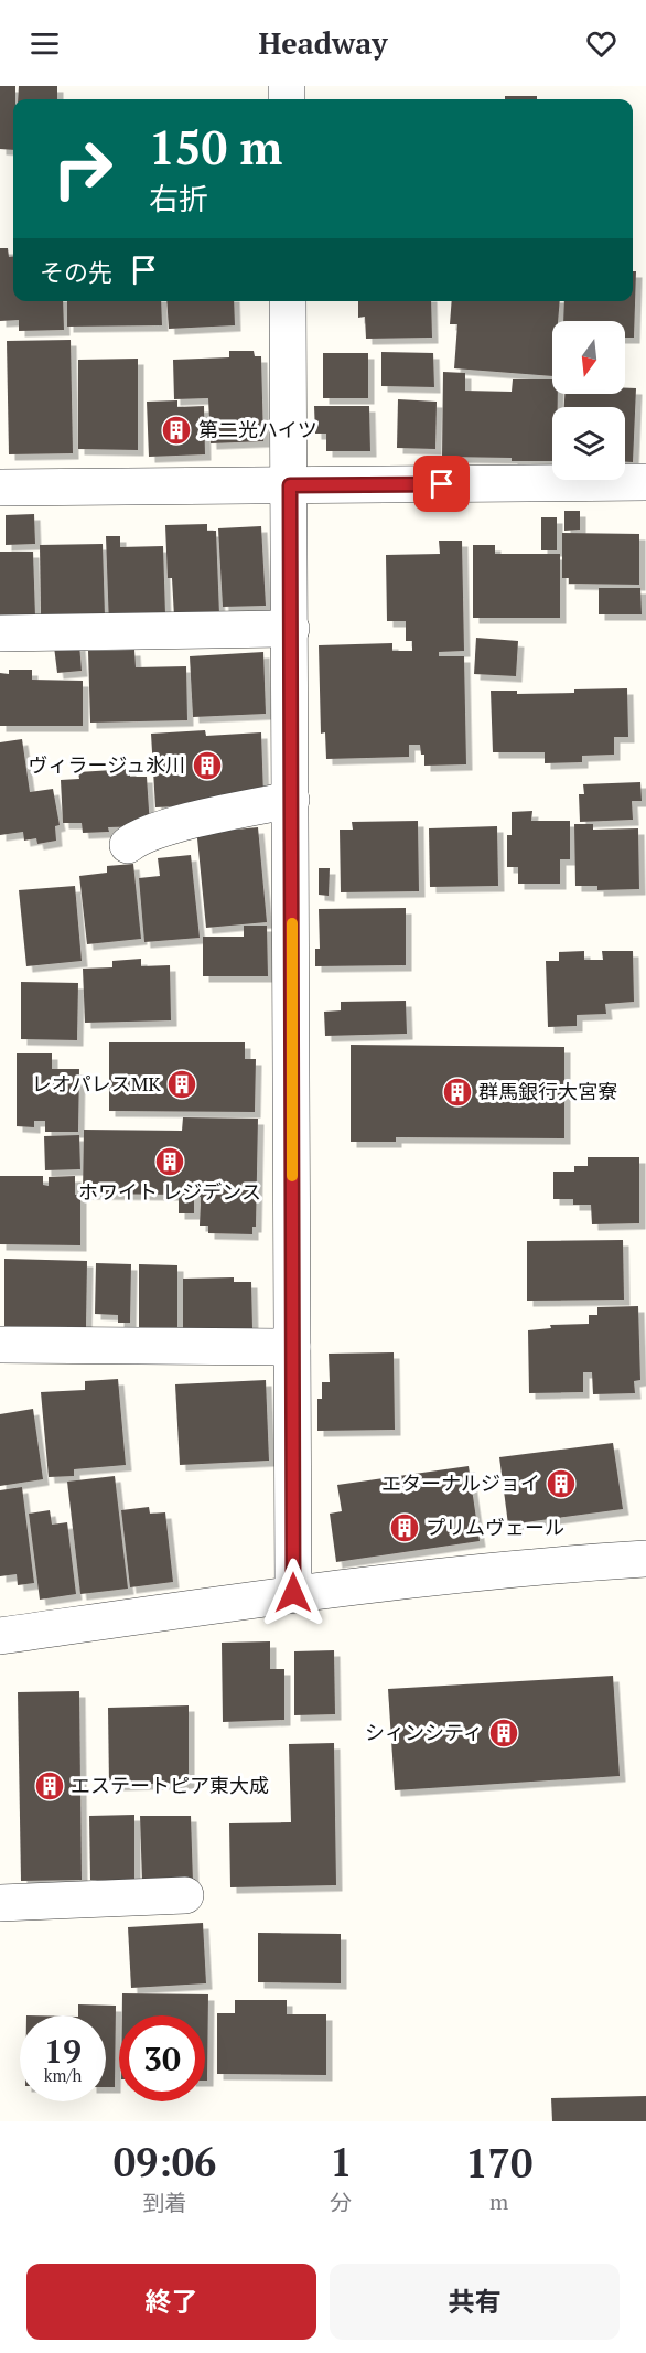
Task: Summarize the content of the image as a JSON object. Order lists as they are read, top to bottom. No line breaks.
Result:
{"places":{"building":["第二光ハイツ","ヴィラージュ氷川","レオパレスMK","群馬銀行大宮寮","ホワイト レジデンス","エターナルジョイ","プリムヴェール","シィンシティ","エステートピア東大成"]},"north":"bottom","page":{"header":"Headway","turn":["150 m","右折"],"then":"その先","speed":"19 km/h","limit":"30","eta":["09:06","到着","1","分","170","m"],"buttons":["終了","共有"]}}
